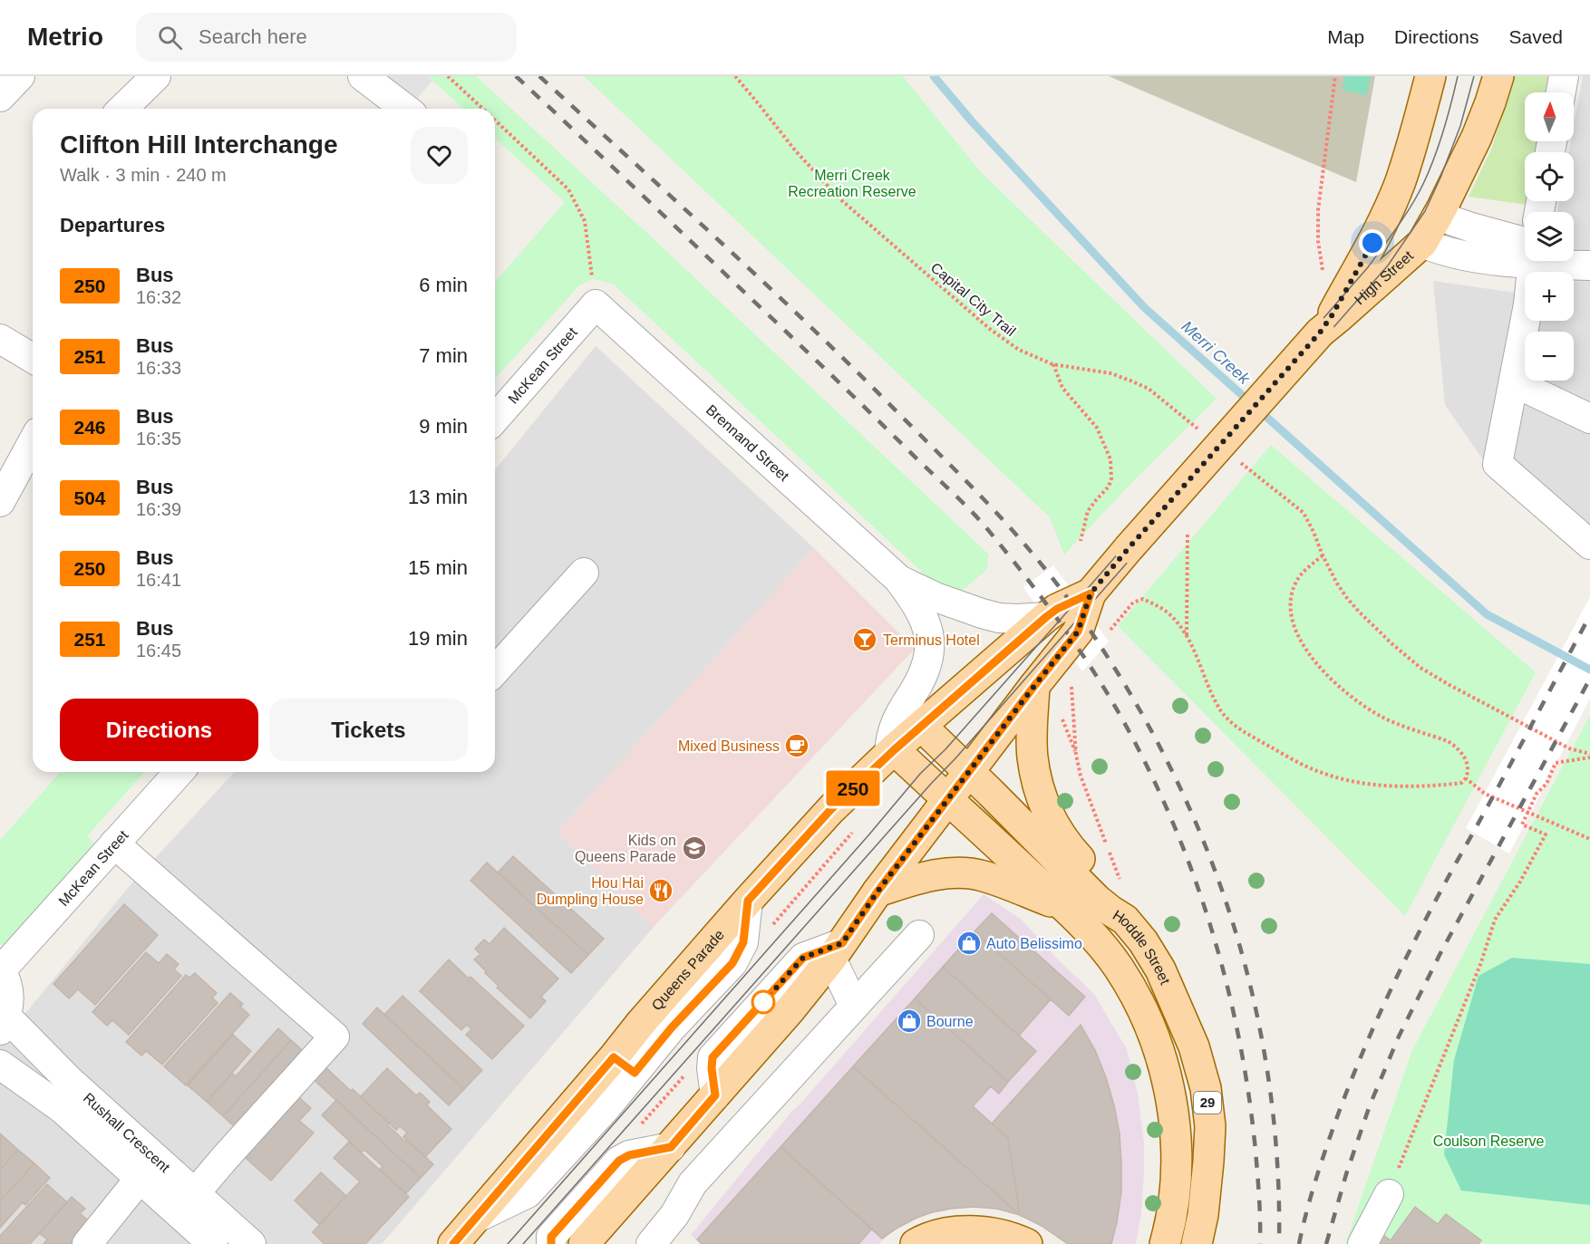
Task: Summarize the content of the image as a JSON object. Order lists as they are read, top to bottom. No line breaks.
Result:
{"streets":{"main road":["High Street","Hoddle Street","Queens Parade","29"],"street":["McKean Street","Brennand Street","Rushall Crescent"],"path":["Capital City Trail"]},"crossings":[["High Street","Queens Parade"],["McKean Street","Brennand Street"],["Brennand Street","Hoddle Street"],["Brennand Street","Queens Parade"],["Hoddle Street","Queens Parade"],["Hoddle Street","29"],["Queens Parade","29"]],"water":["Merri Creek"],"parks":["Merri Creek Recreation Reserve","Coulson Reserve"],"places":{"bar":["Terminus Hotel"],"cafe":["Mixed Business"],"school or university":["Kids on Queens Parade"],"restaurant":["Hou Hai Dumpling House"],"shop":["Auto Belissimo","Bourne"]},"lines":["bus line 250"],"north":"top","page":{"header":"Metrio","search":"Search here","nav":["Map","Directions","Saved"],"on_map":"250","map_buttons":["+","−"],"heading":[["Clifton Hill Interchange","Walk · 3 min · 240 m"],"Departures"],"list":[{"mark":"250","name":"Bus","note":"16:32","value":"6 min"},{"mark":"251","name":"Bus","note":"16:33","value":"7 min"},{"mark":"246","name":"Bus","note":"16:35","value":"9 min"},{"mark":"504","name":"Bus","note":"16:39","value":"13 min"},{"mark":"250","name":"Bus","note":"16:41","value":"15 min"},{"mark":"251","name":"Bus","note":"16:45","value":"19 min"}],"buttons":["Directions","Tickets"]}}
